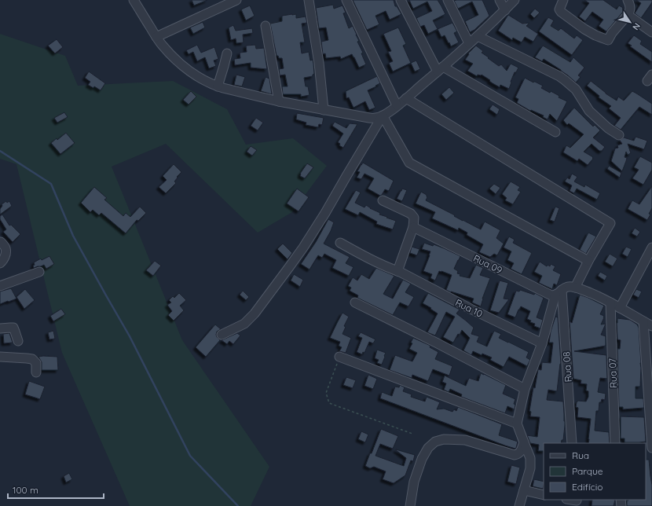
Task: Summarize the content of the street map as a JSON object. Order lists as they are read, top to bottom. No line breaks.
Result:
{"streets":{"street":["Rua 09","Rua 10","Rua 08","Rua 07"]},"crossings":[["Rua 09","Rua 08"]],"legend":["Rua","Parque","Edifício"],"scale_bar":"100 m","north":"bottom right"}
